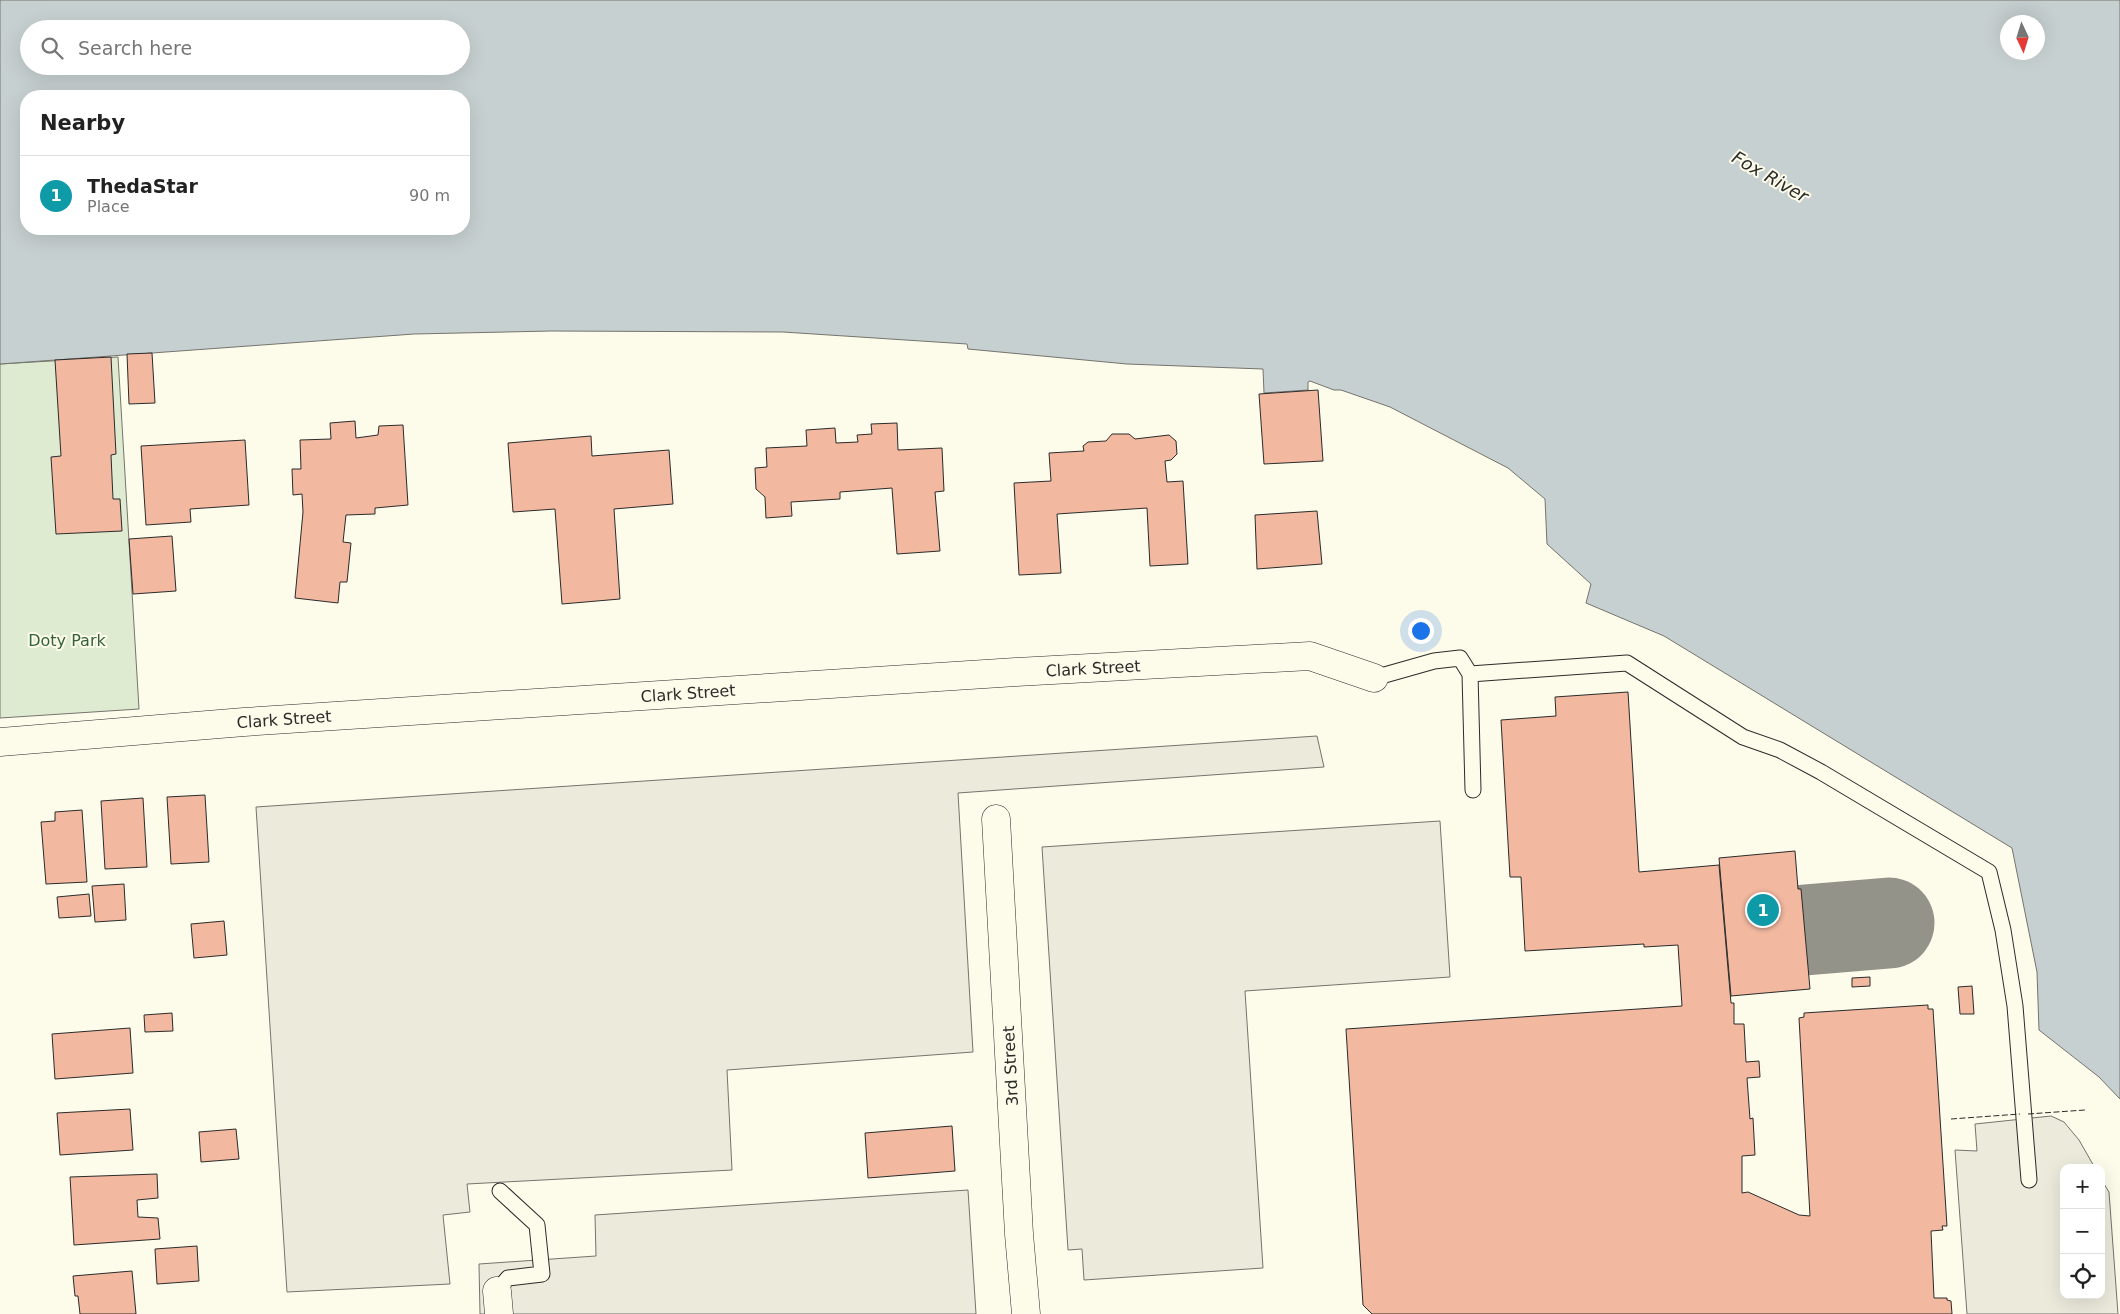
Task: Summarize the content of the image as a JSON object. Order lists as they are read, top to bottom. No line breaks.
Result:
{"streets":{"street":["Clark Street","3rd Street"]},"water":["Fox River"],"parks":["Doty Park"],"north":"bottom","page":{"search":"Search here","heading":"Nearby","list":[{"mark":"1","name":"ThedaStar","note":"Place","value":"90 m"}],"pins":"1","map_buttons":["+","−"]}}
